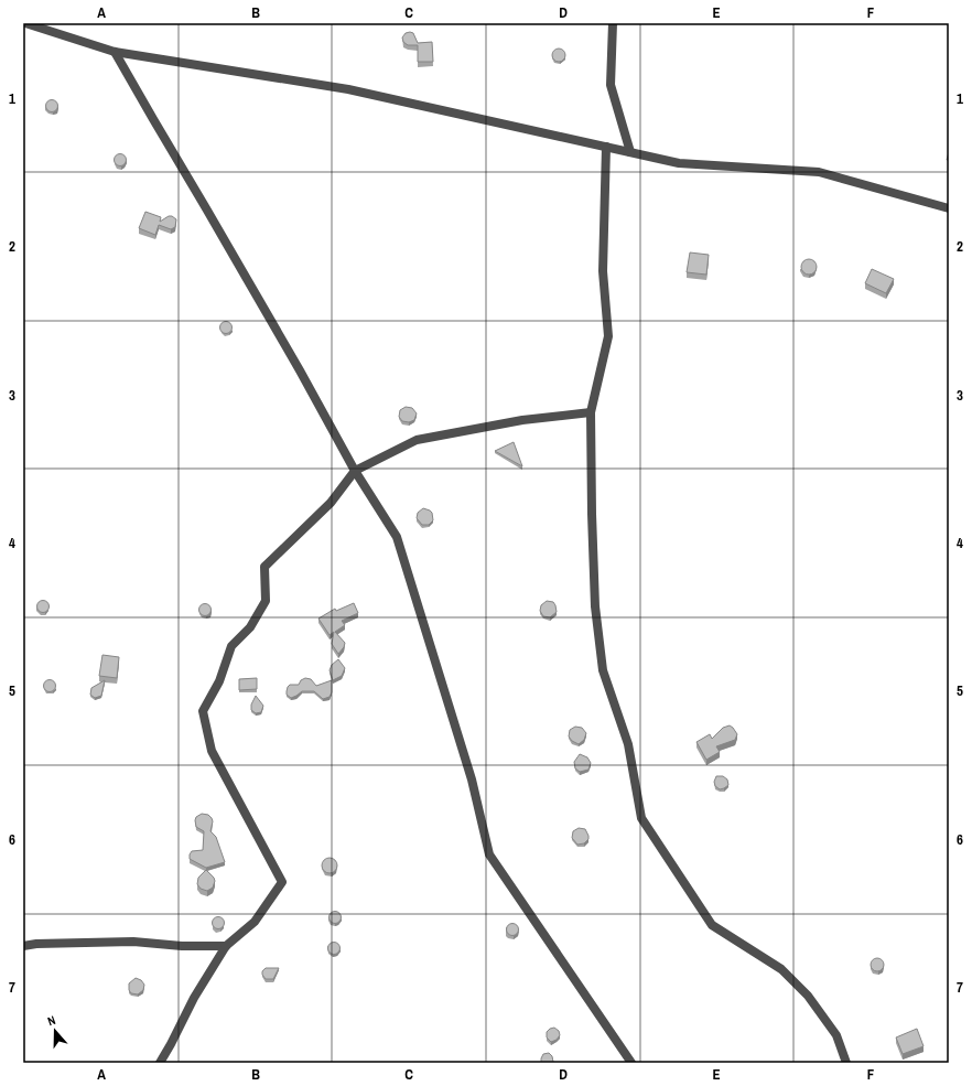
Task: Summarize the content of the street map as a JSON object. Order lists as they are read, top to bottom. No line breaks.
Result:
{"north":"top","grid":{"columns":["A","B","C","D","E","F"],"rows":["1","2","3","4","5","6","7"]}}
